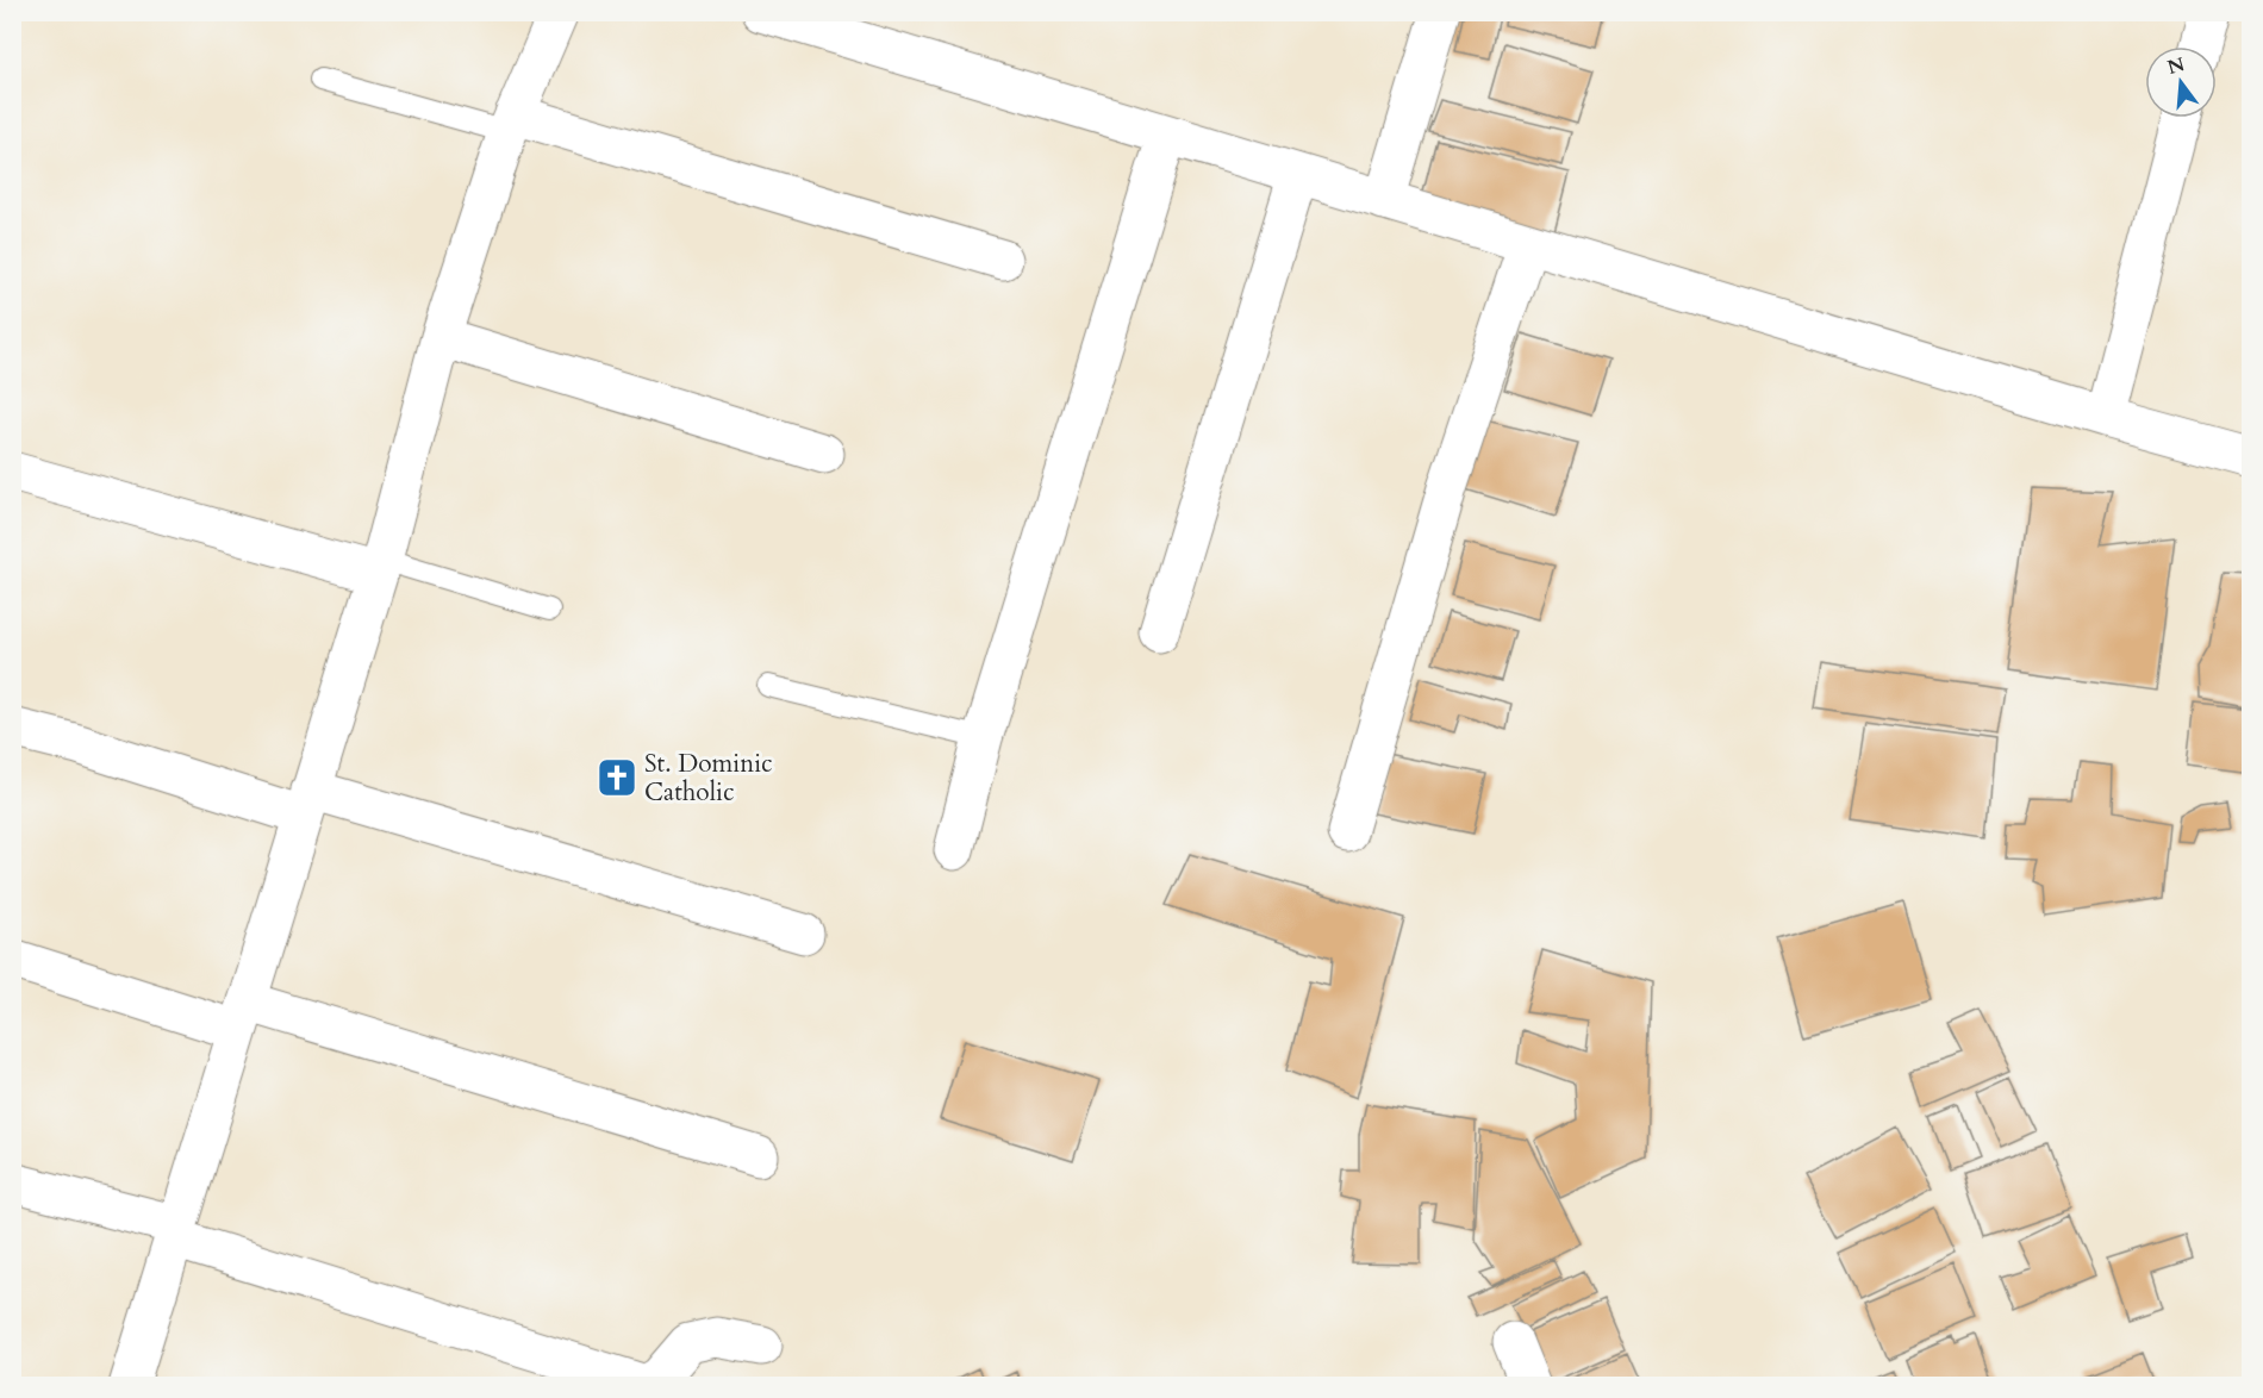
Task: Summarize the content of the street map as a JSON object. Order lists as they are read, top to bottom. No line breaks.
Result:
{"places":{"church":["St. Dominic Catholic"]},"north":"top"}
